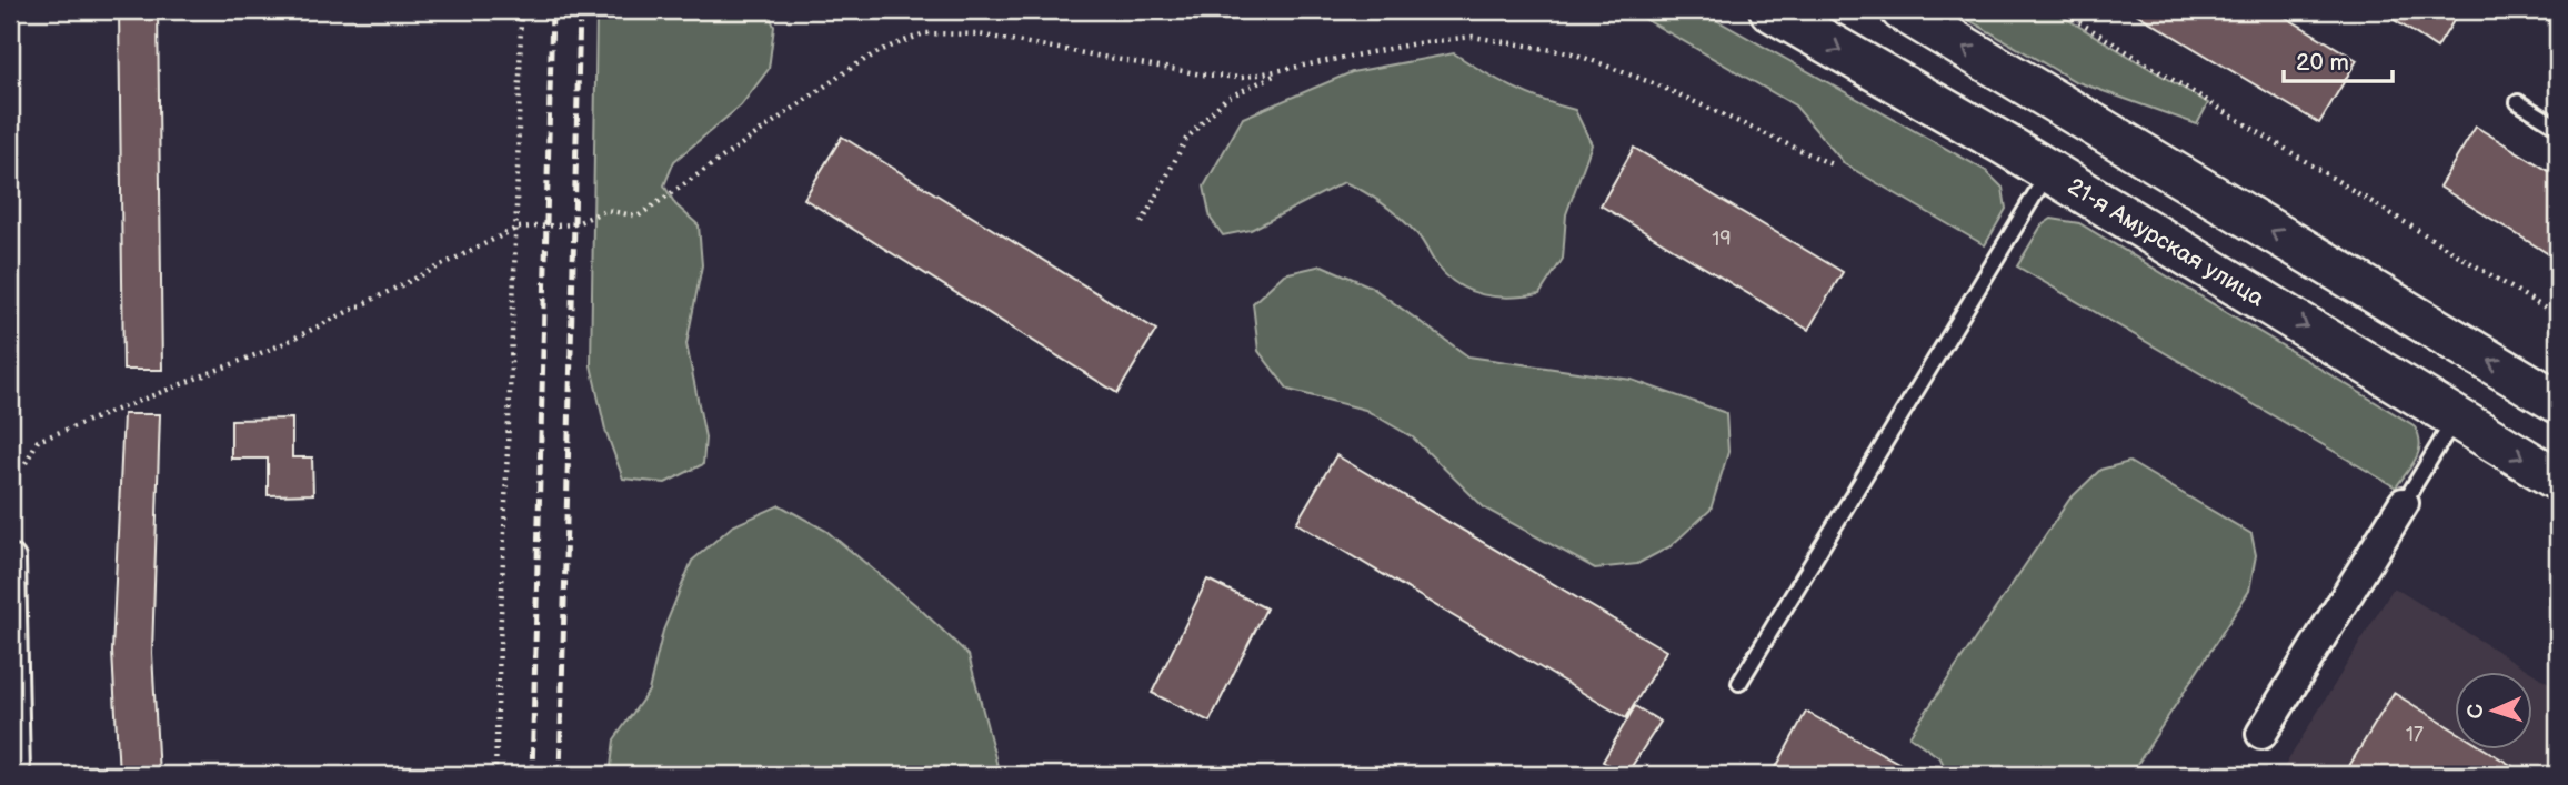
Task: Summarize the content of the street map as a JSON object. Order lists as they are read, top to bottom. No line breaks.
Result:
{"streets":{"main road":["21-я Амурская улица"]},"house_numbers":["19","17"],"scale_bar":"20 m","north":"left"}
